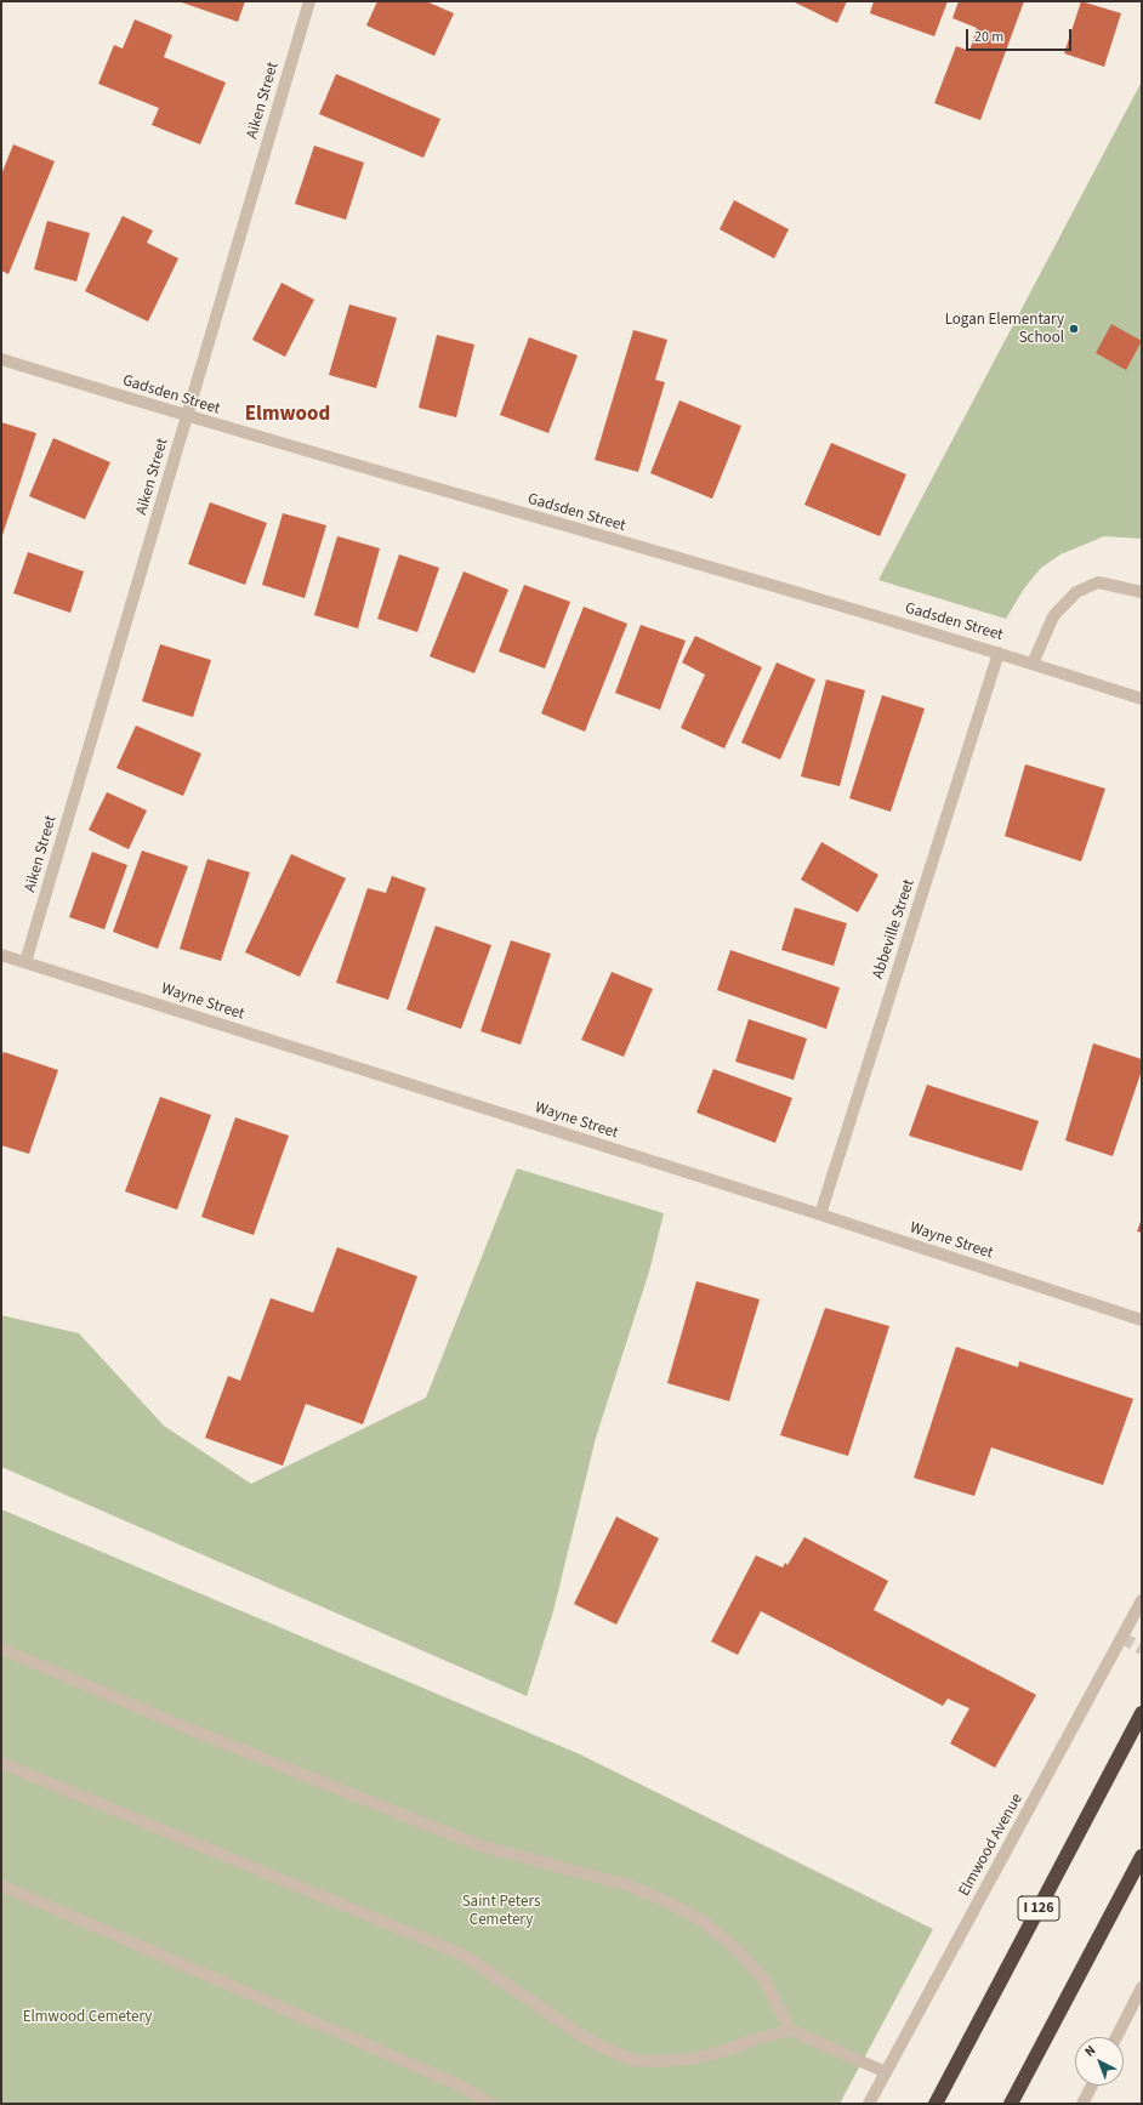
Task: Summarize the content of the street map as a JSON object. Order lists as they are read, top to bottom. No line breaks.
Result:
{"streets":{"highway":["I 126"],"street":["Aiken Street","Gadsden Street","Abbeville Street","Wayne Street","Elmwood Avenue"]},"crossings":[["Aiken Street","Gadsden Street"],["Aiken Street","Wayne Street"],["Gadsden Street","Abbeville Street"],["Abbeville Street","Wayne Street"]],"districts":["Elmwood"],"parks":["Saint Peters Cemetery","Elmwood Cemetery"],"places":["Logan Elementary School"],"scale_bar":"20 m","north":"top left"}
